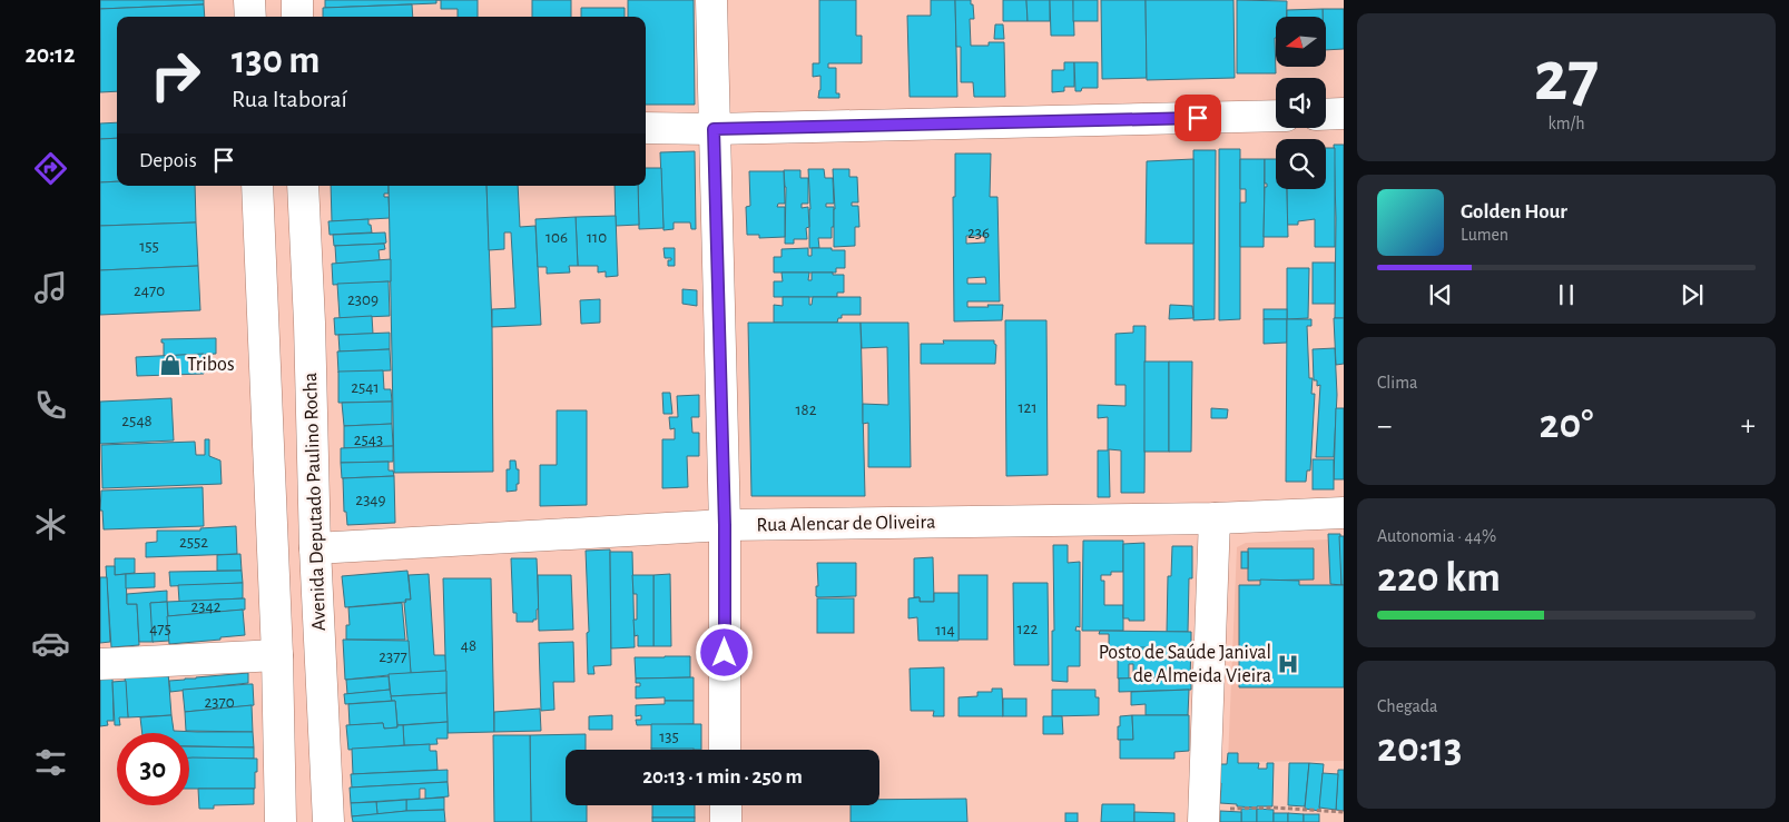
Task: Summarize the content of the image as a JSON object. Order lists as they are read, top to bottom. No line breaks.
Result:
{"streets":{"street":["Avenida Deputado Paulino Rocha","Rua Alencar de Oliveira"]},"crossings":[["Avenida Deputado Paulino Rocha","Rua Alencar de Oliveira"]],"places":{"shop":["Tribos"],"hospital":["Posto de Saúde Janival de Almeida Vieira"]},"house_numbers":["236","106","110","155","2470","2309","2541","121","182","2548","2543","2349","2552","2342","475","122","114","48","2377","2370","135"],"north":"left","page":{"tabs":"20:12","tile":[["27","km/h"],"Clima",["Autonomia · 44%","220 km"],["Chegada","20:13"]],"turn":["130 m","Rua Itaboraí"],"then":"Depois","song":["Golden Hour","Lumen"],"heat":["−","20°","+"],"limit":"30","trip":"20:13 · 1 min · 250 m"}}
